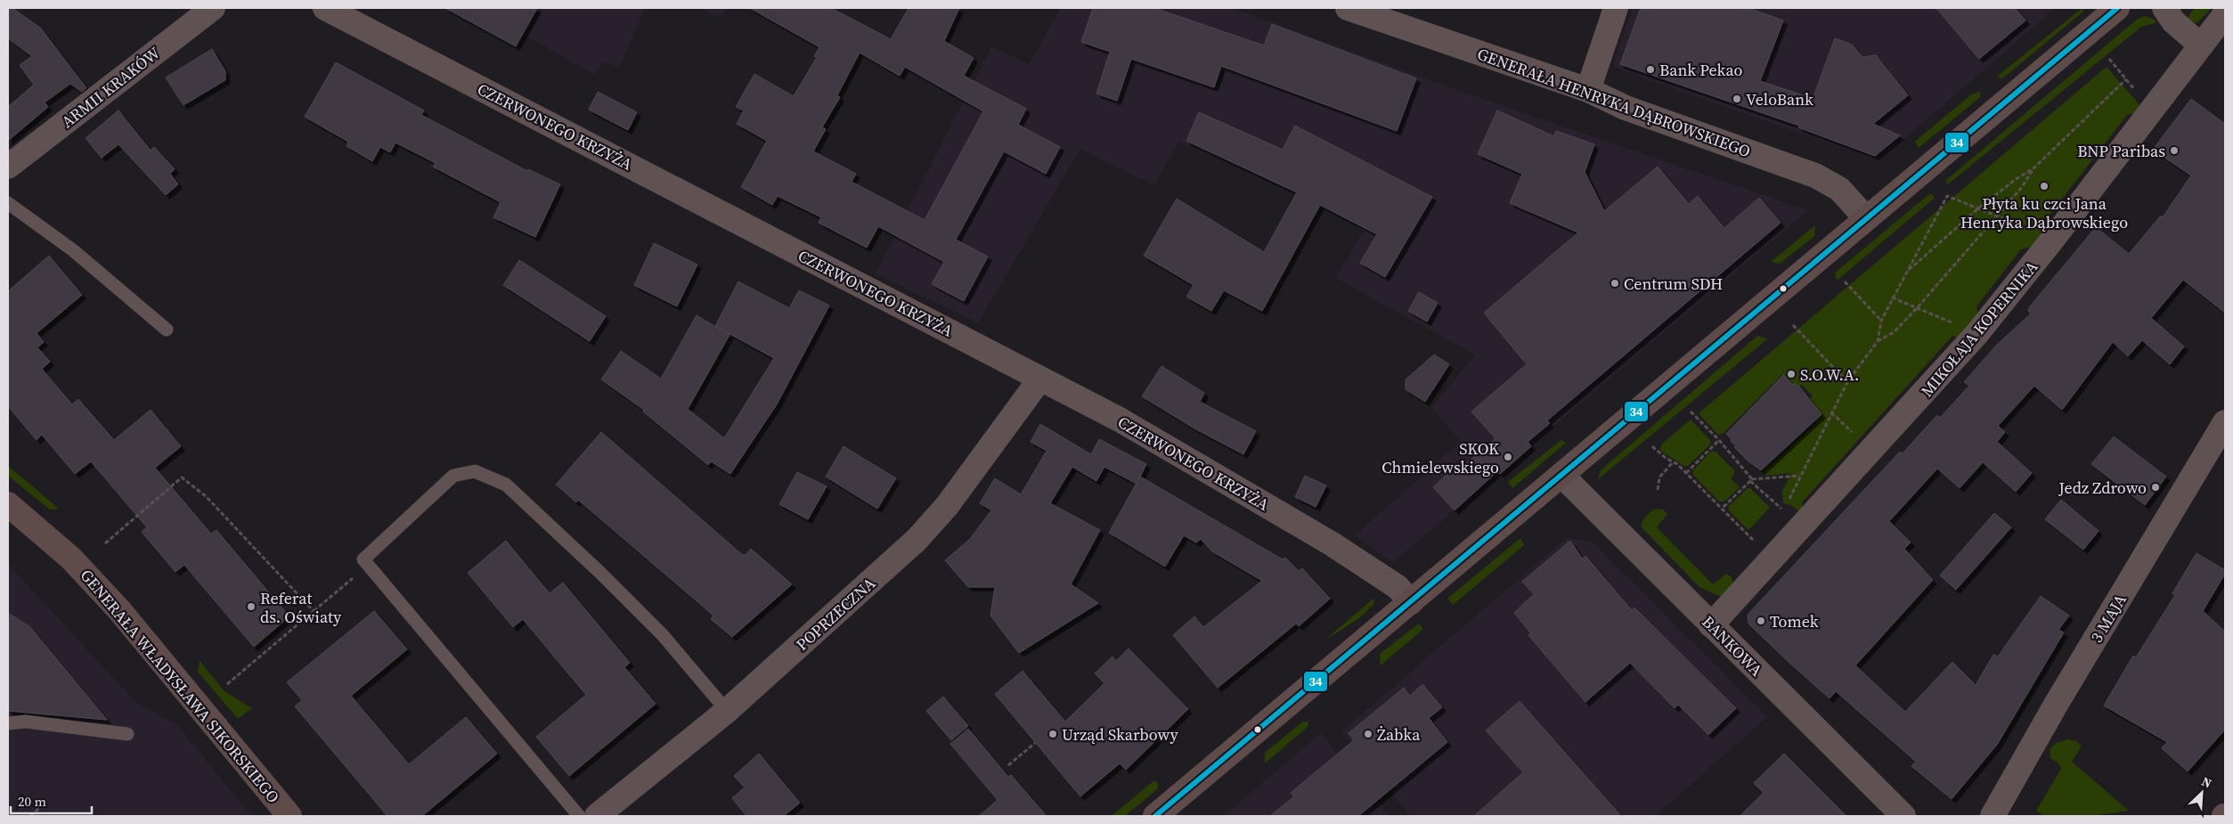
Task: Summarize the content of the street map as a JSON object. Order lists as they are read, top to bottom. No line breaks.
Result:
{"streets":{"street":["ARMII KRAKÓW","GENERAŁA HENRYKA DĄBROWSKIEGO","CZERWONEGO KRZYŻA","MIKOŁAJA KOPERNIKA","POPRZECZNA","3 MAJA","BANKOWA","GENERAŁA WŁADYSŁAWA SIKORSKIEGO"]},"crossings":[["CZERWONEGO KRZYŻA","POPRZECZNA"],["MIKOŁAJA KOPERNIKA","BANKOWA"]],"places":["Bank Pekao","VeloBank","BNP Paribas","Płyta ku czci Jana Henryka Dąbrowskiego","Centrum SDH","S.O.W.A.","SKOK Chmielewskiego","Jedz Zdrowo","Referat ds. Oświaty","Tomek","Urząd Skarbowy","Żabka"],"lines":["transit line 34"],"scale_bar":"20 m","north":"top right"}
